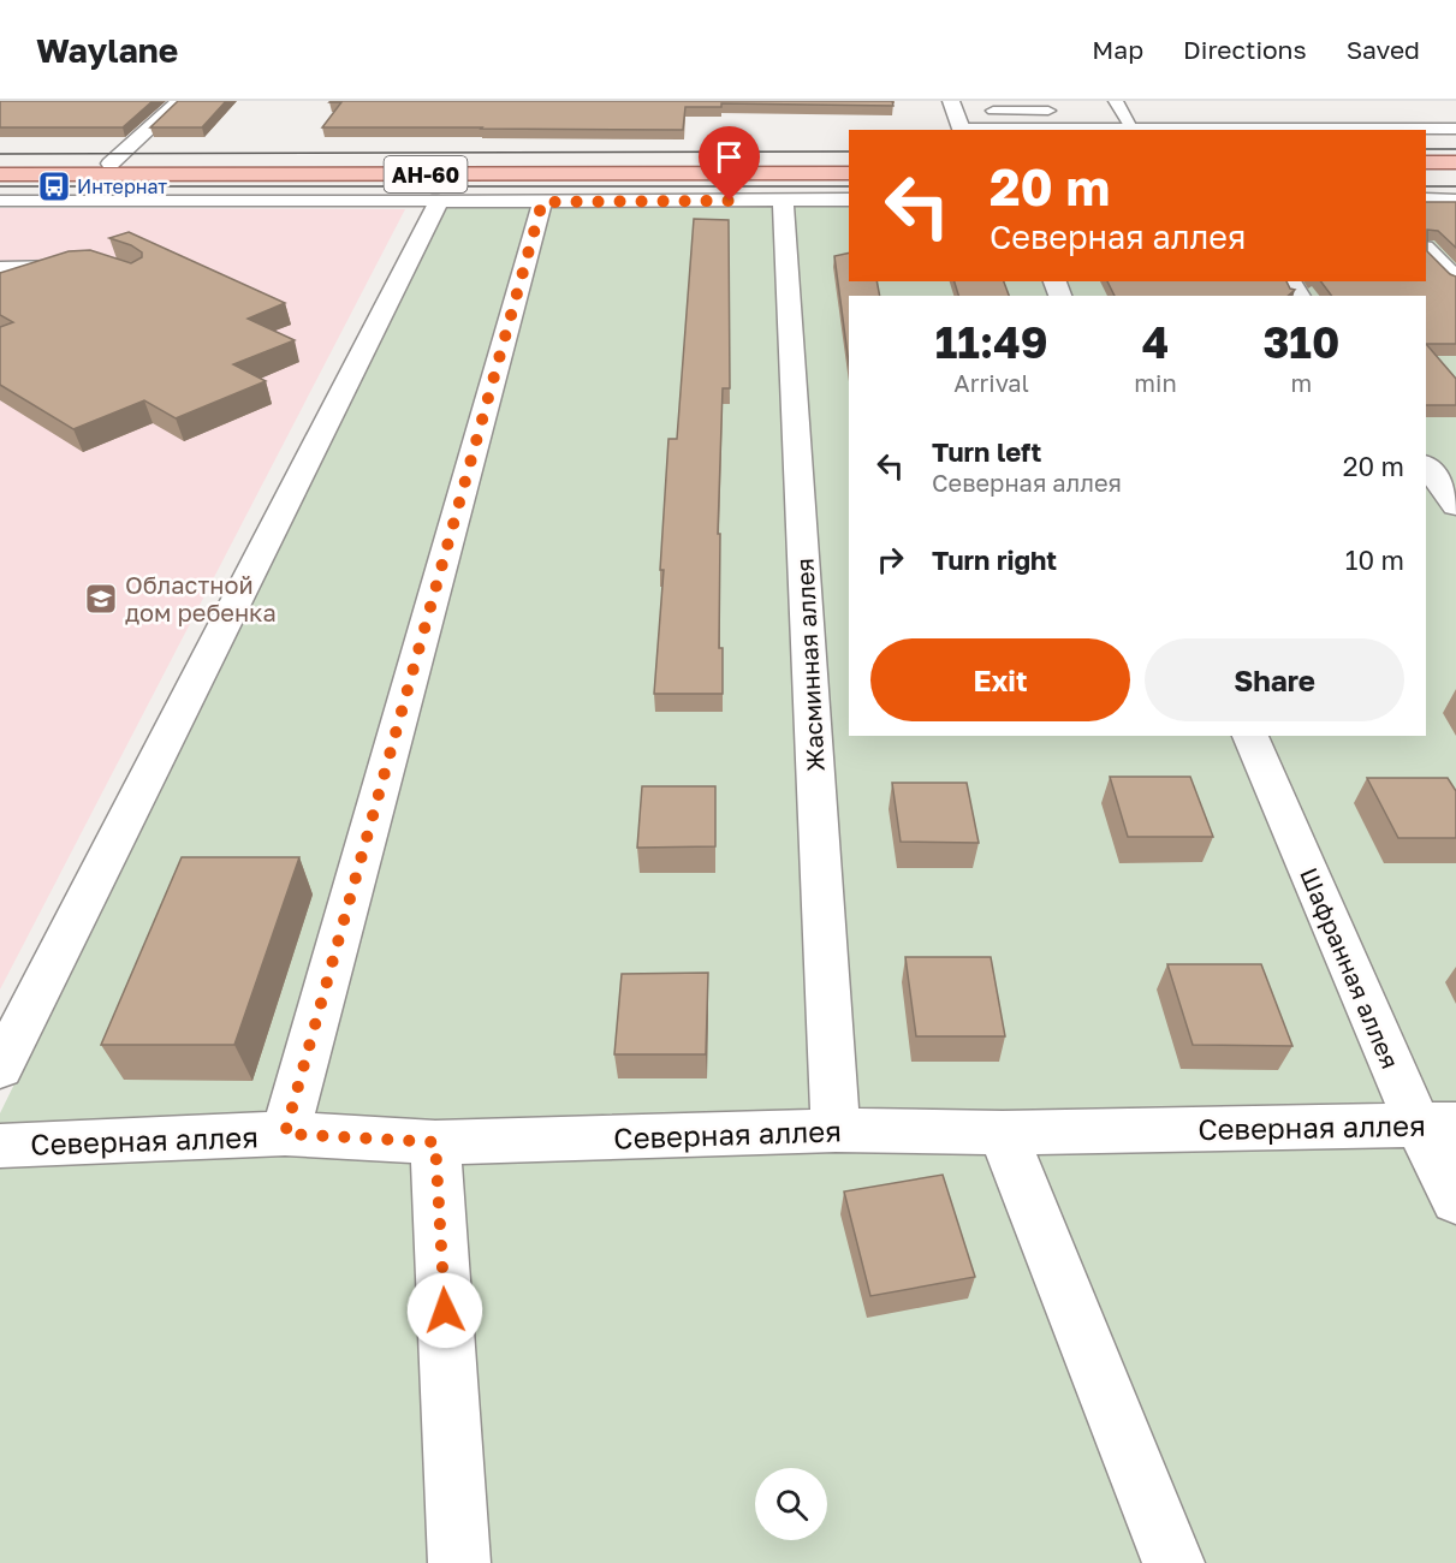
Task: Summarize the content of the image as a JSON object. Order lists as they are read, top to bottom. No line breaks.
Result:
{"streets":{"main road":["АН-60"],"street":["Жасминная аллея","Шафранная аллея","Северная аллея"]},"crossings":[["Жасминная аллея","Северная аллея"],["Шафранная аллея","Северная аллея"]],"places":{"bus stop":["Интернат"],"school or university":["Областной дом ребенка"]},"page":{"header":"Waylane","nav":["Map","Directions","Saved"],"turn":["20 m","Северная аллея"],"eta":["11:49","Arrival","4","min","310","m"],"list":[{"name":"Turn left","note":"Северная аллея","value":"20 m"},{"name":"Turn right","value":"10 m"}],"buttons":["Exit","Share"]}}
